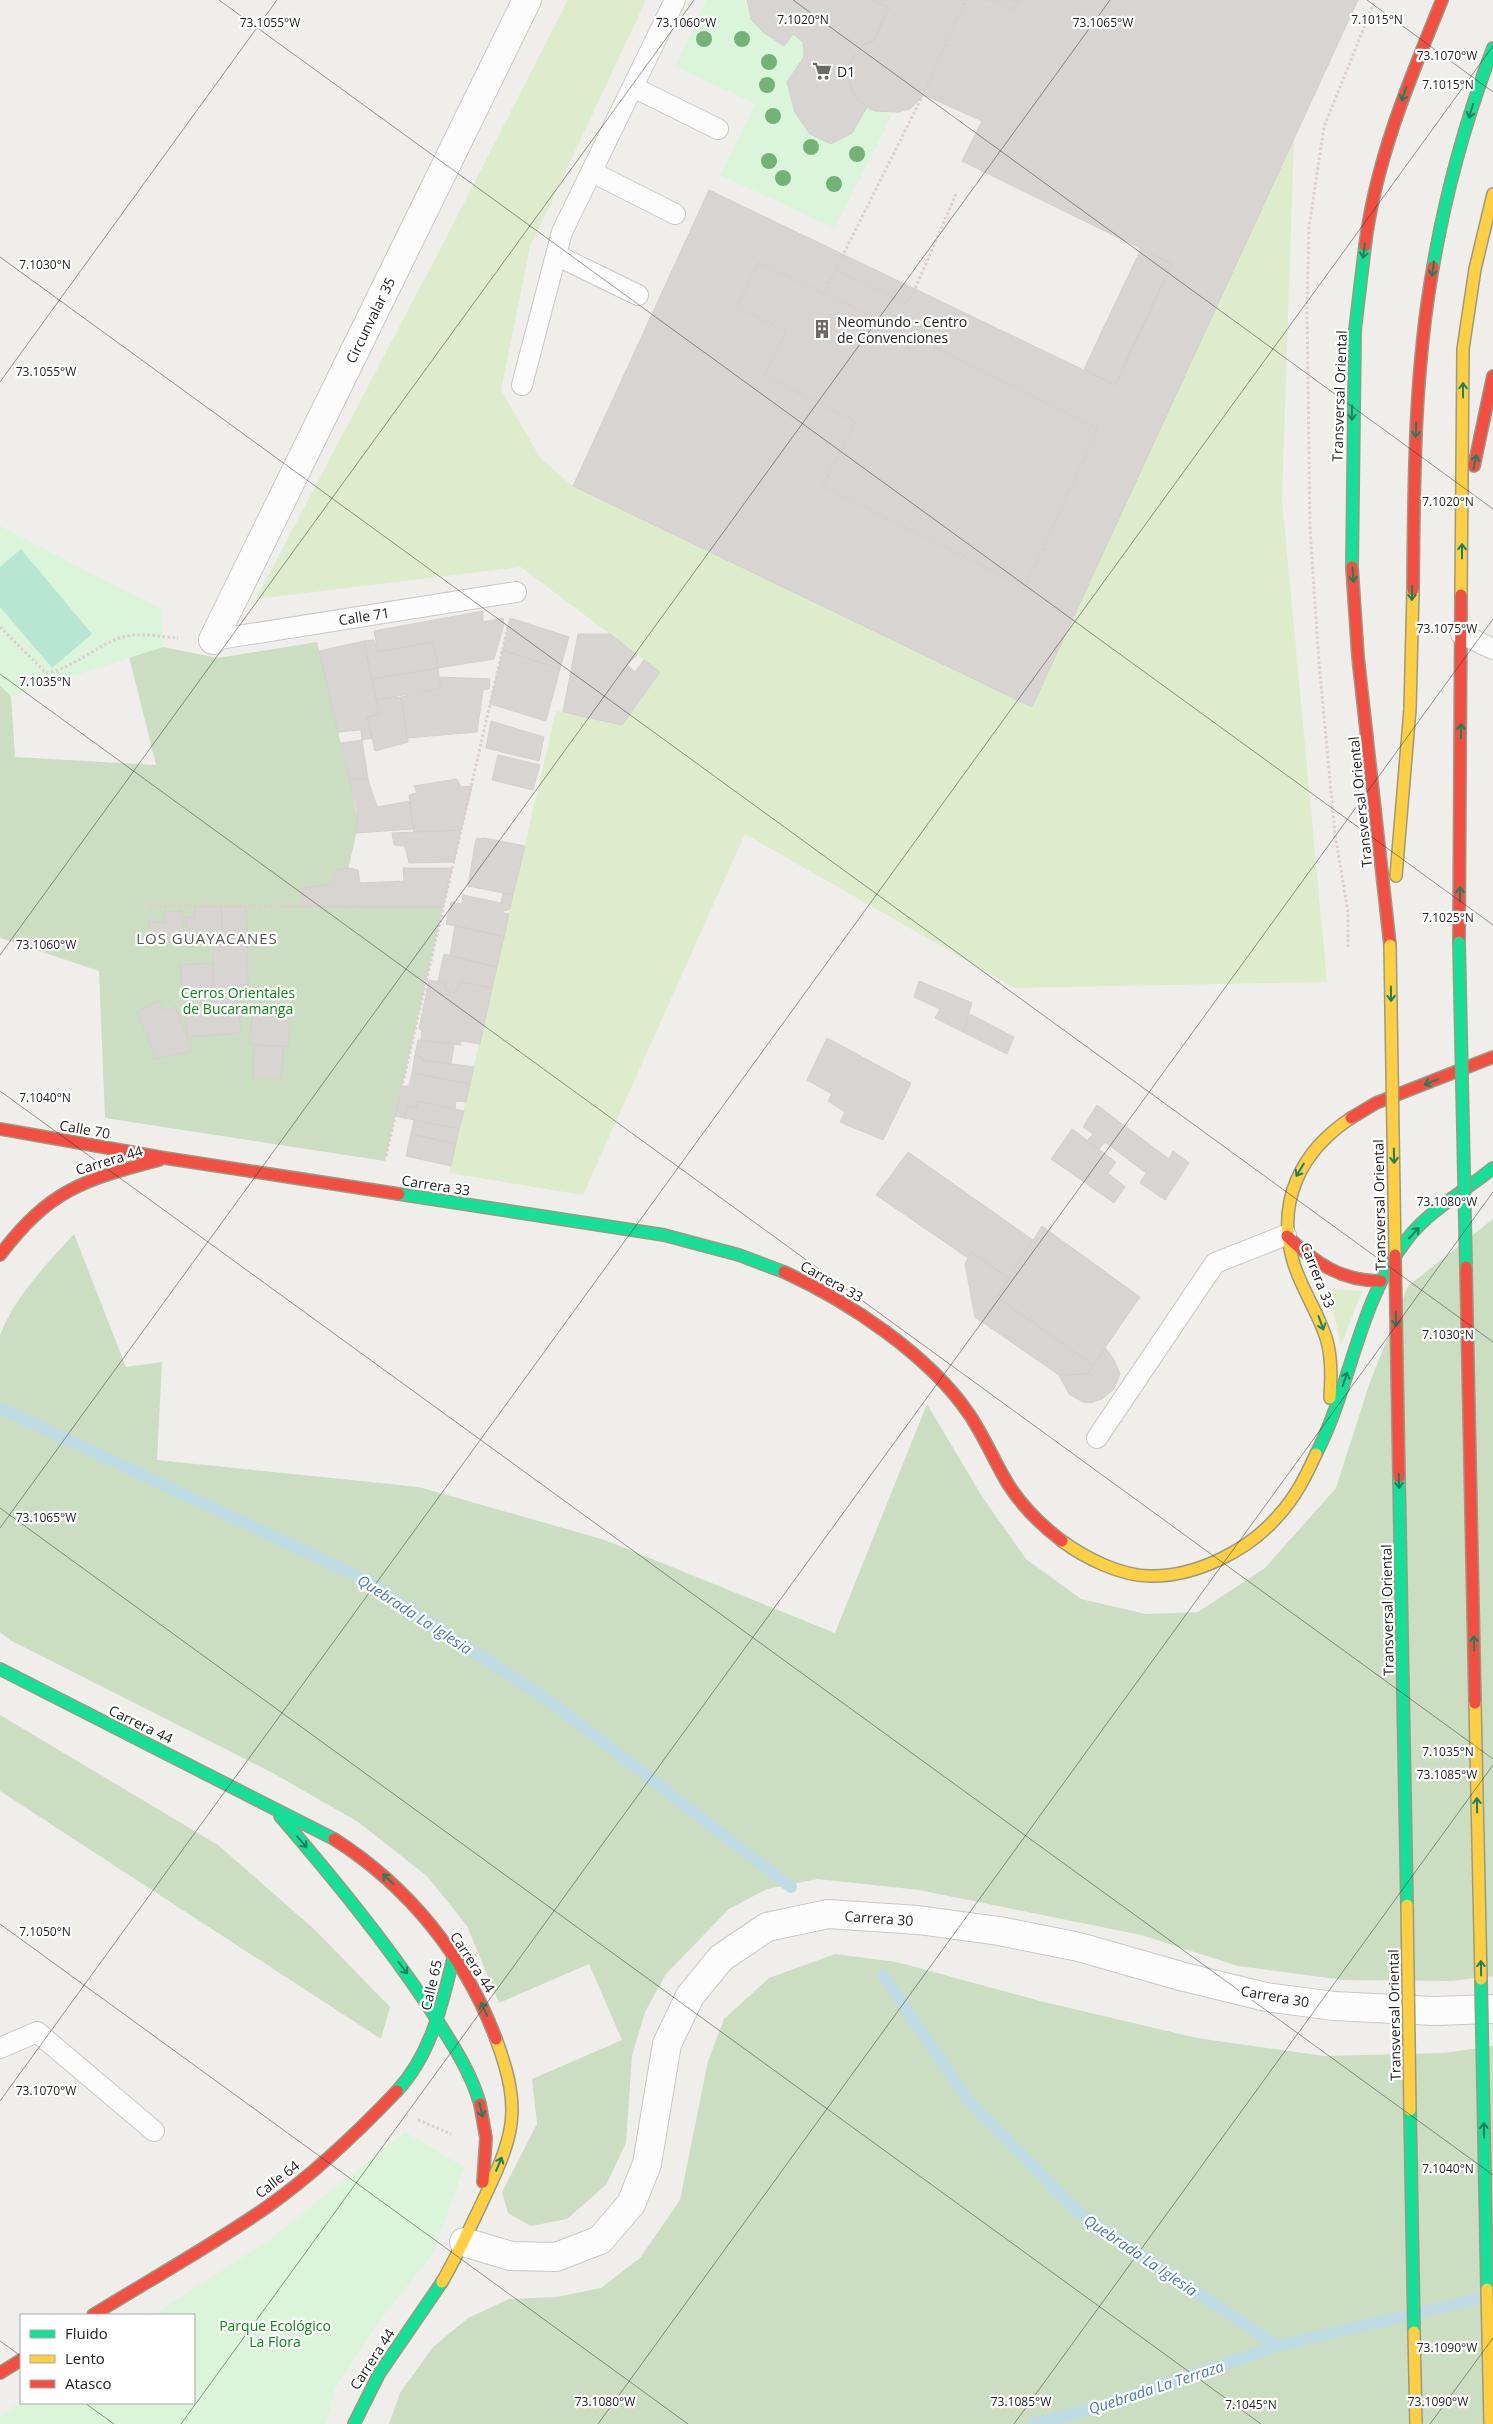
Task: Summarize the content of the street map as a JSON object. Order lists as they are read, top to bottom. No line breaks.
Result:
{"streets":{"main road":["Transversal Oriental","Calle 70","Carrera 44","Carrera 33","Calle 65","Calle 64"],"street":["Circunvalar 35","Carrera 30"],"lane":["Calle 71"]},"crossings":[["Circunvalar 35","Calle 71"],["Calle 70","Carrera 44"],["Calle 70","Carrera 33"],["Carrera 44","Carrera 33"],["Carrera 44","Carrera 30"],["Carrera 44","Calle 65"],["Carrera 44","Calle 64"],["Calle 65","Calle 64"]],"districts":["LOS GUAYACANES"],"water":["Quebrada La Iglesia","Quebrada La Terraza"],"parks":["Cerros Orientales de Bucaramanga","Parque Ecológico La Flora"],"places":{"supermarket":["D1"],"building":["Neomundo - Centro de Convenciones"]},"legend":["Fluido","Lento","Atasco"],"coordinates":["7.1015°N","7.1020°N","73.1060°W","73.1065°W","73.1055°W","73.1070°W","7.1030°N","73.1075°W","7.1035°N","7.1025°N","7.1040°N","73.1080°W","73.1085°W","7.1050°N","73.1090°W","7.1045°N"]}
